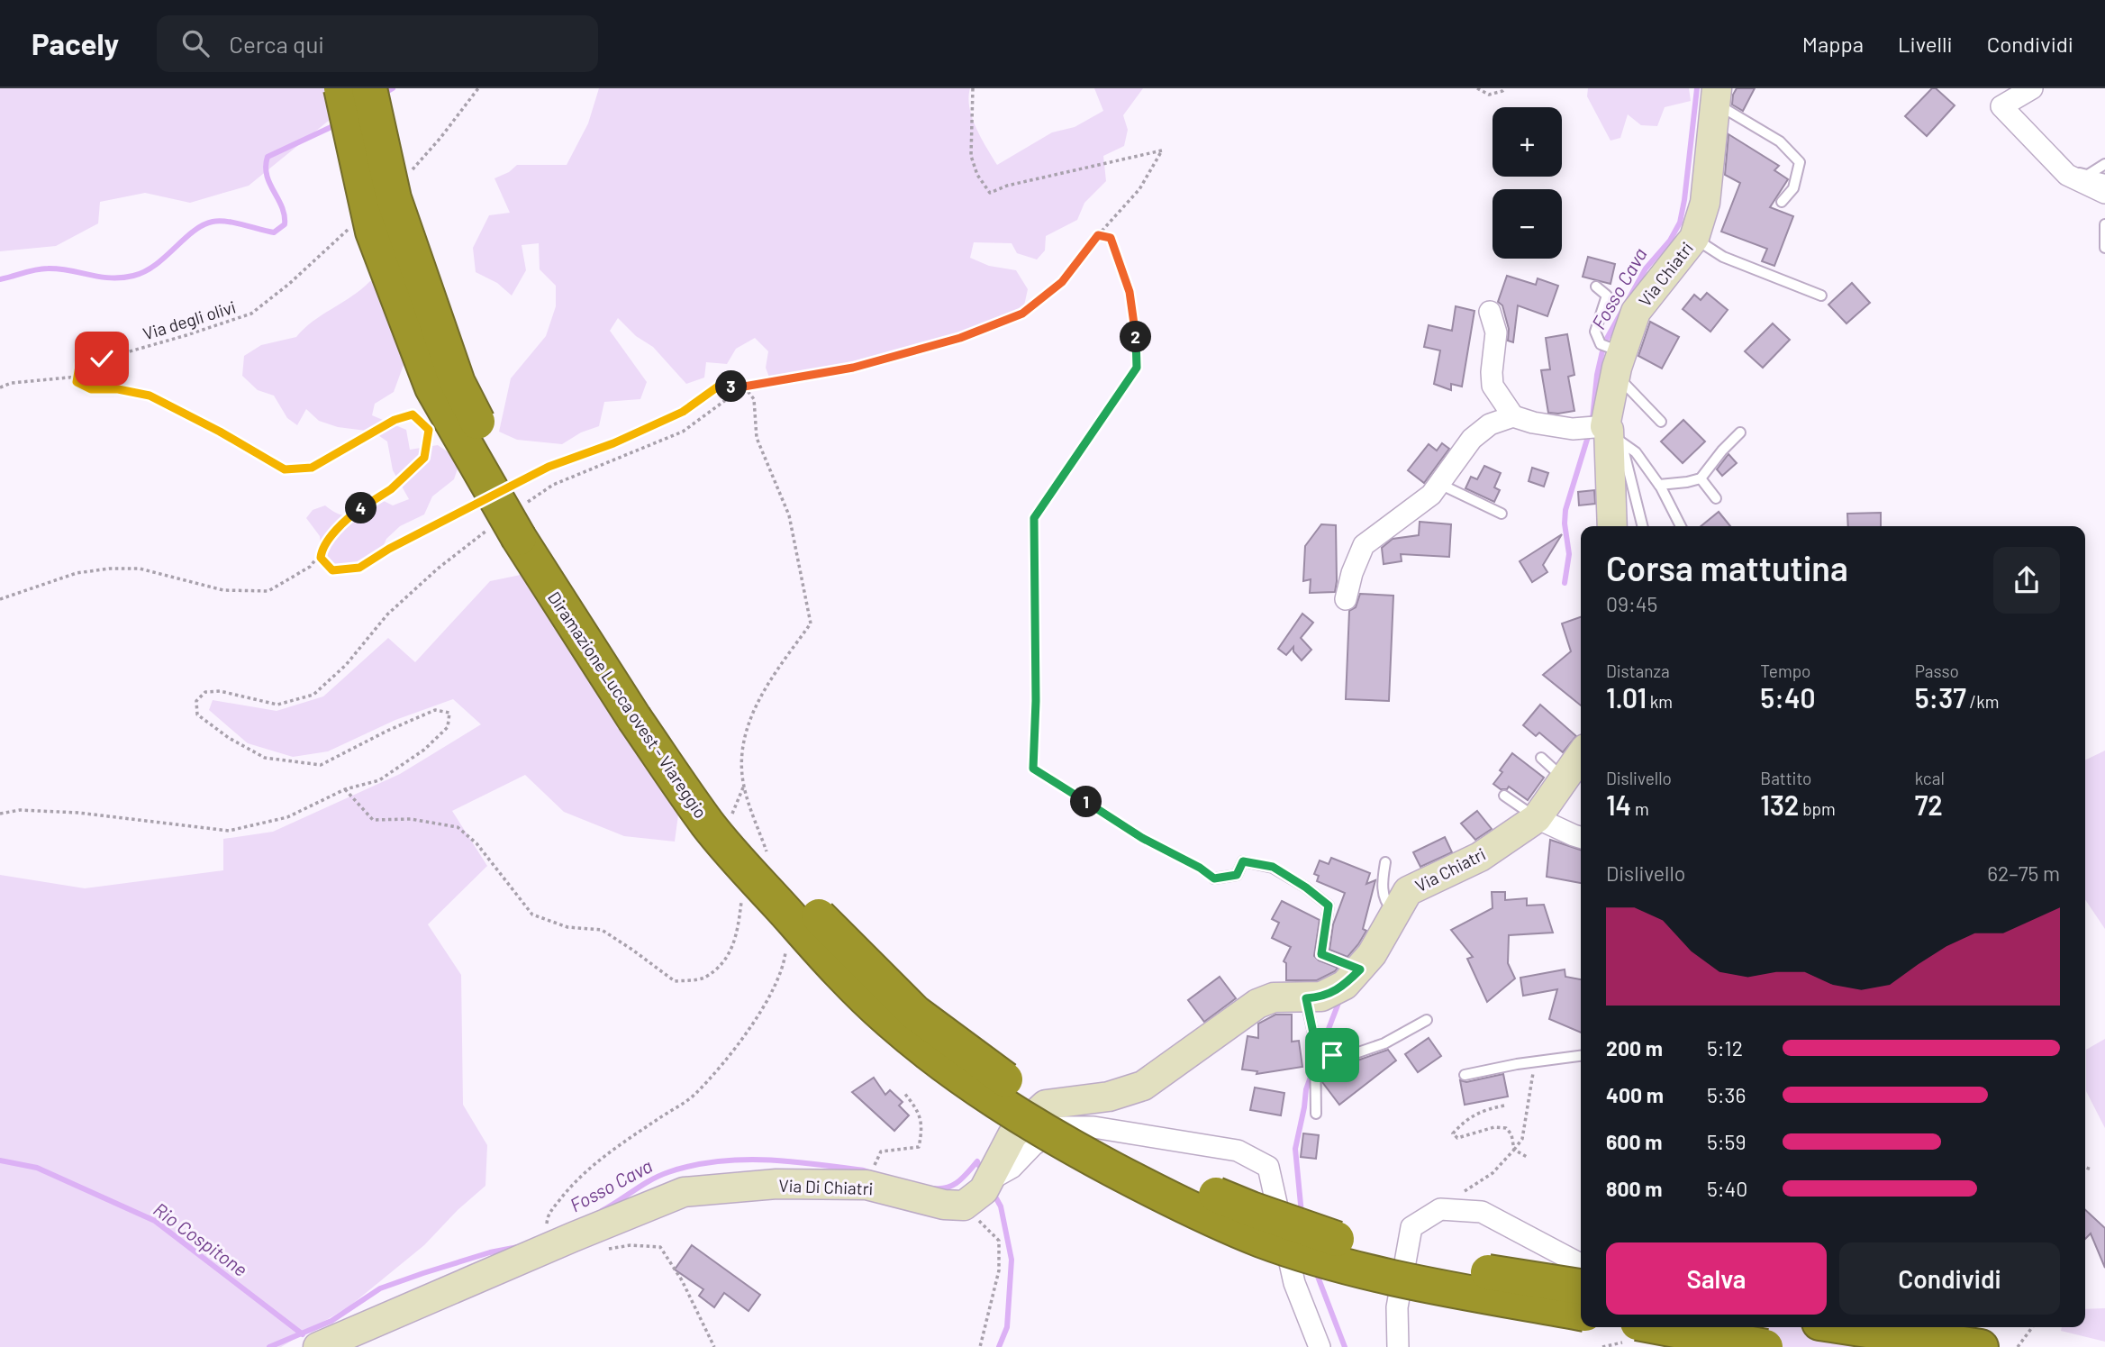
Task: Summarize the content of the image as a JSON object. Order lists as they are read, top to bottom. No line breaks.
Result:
{"streets":{"highway":["Diramazione Lucca ovest - Viareggio"],"street":["Via Chiatri","Via Di Chiatri"],"path":["Via degli olivi"]},"water":["Fosso Cava","Rio Cospitone"],"page":{"header":"Pacely","search":"Cerca qui","nav":["Mappa","Livelli","Condividi"],"map_buttons":["+","−"],"pins":["2","3","4","1"],"heading":["Corsa mattutina","09:45"],"stats":[["Distanza","1.01 km"],["Tempo","5:40"],["Passo","5:37 /km"],["Dislivello","14 m"],["Battito","132 bpm"],["kcal","72"]],"chart":["Dislivello","62–75 m"],"list":[{"name":"200 m","note":"5:12"},{"name":"400 m","note":"5:36"},{"name":"600 m","note":"5:59"},{"name":"800 m","note":"5:40"}],"buttons":["Salva","Condividi"]}}
